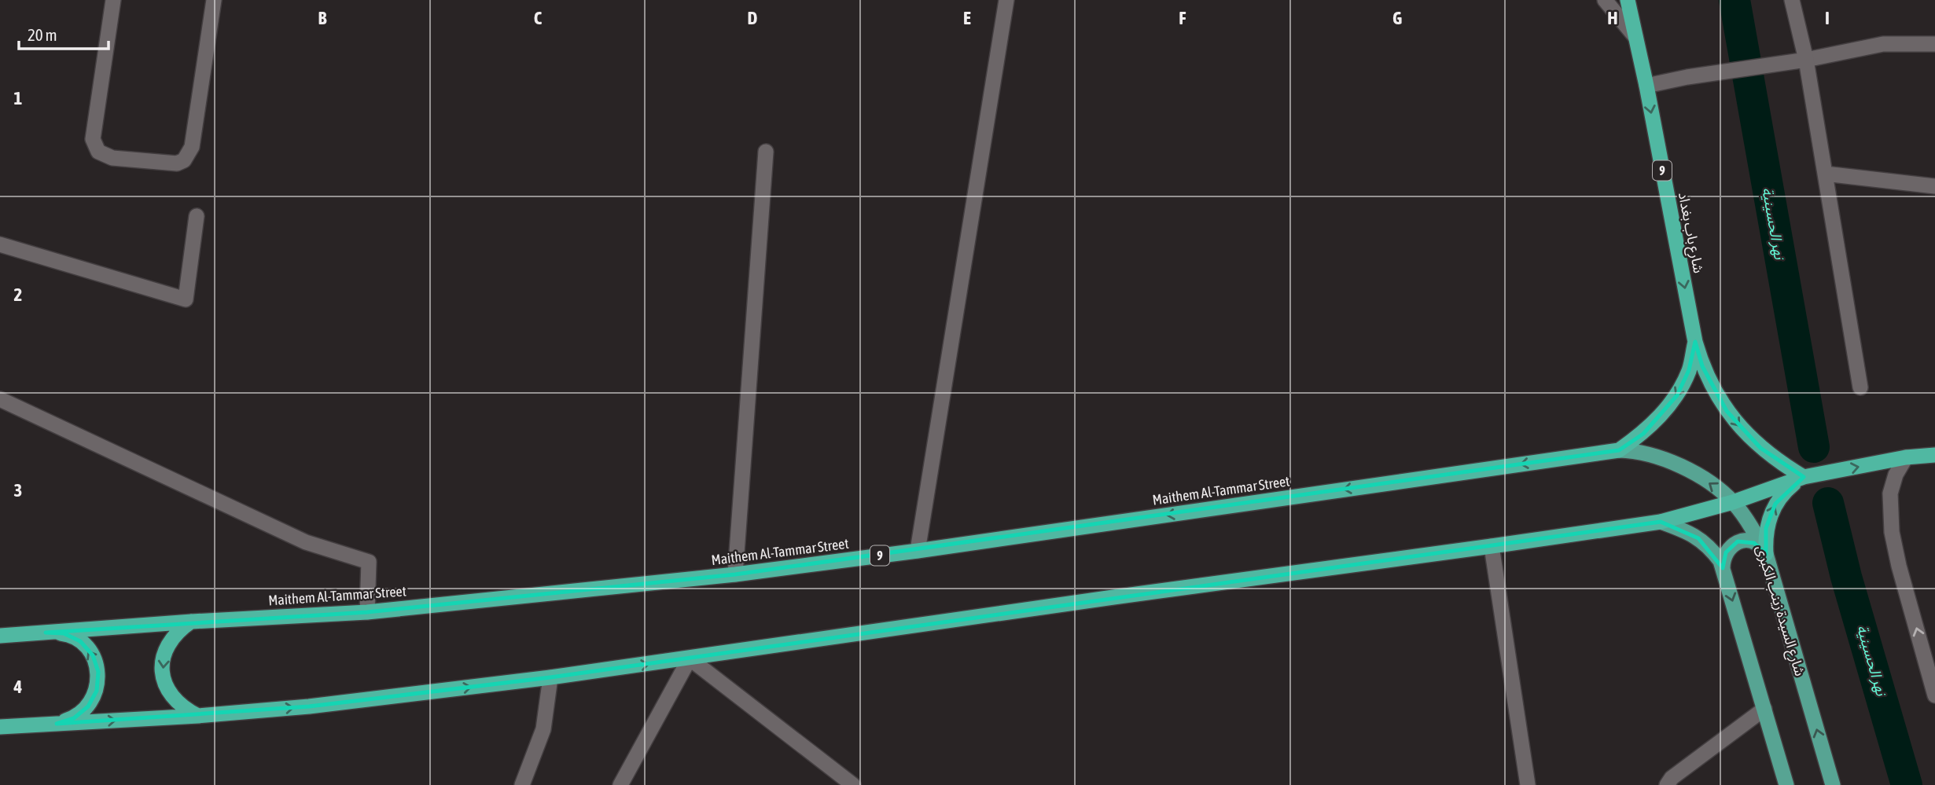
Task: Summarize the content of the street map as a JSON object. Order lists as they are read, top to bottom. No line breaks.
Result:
{"streets":{"highway":["9","شارع باب بغداد","Maithem Al-Tammar Street"],"main road":["شارع السيدة زينب الكبرى"]},"crossings":[["شارع باب بغداد","Maithem Al-Tammar Street"],["Maithem Al-Tammar Street","شارع السيدة زينب الكبرى"]],"one_way":["شارع باب بغداد"],"water":["نهر الحسينية"],"scale_bar":"20 m","grid":{"columns":["B","C","D","E","F","G","H","I"],"rows":["1","2","3","4"]}}
